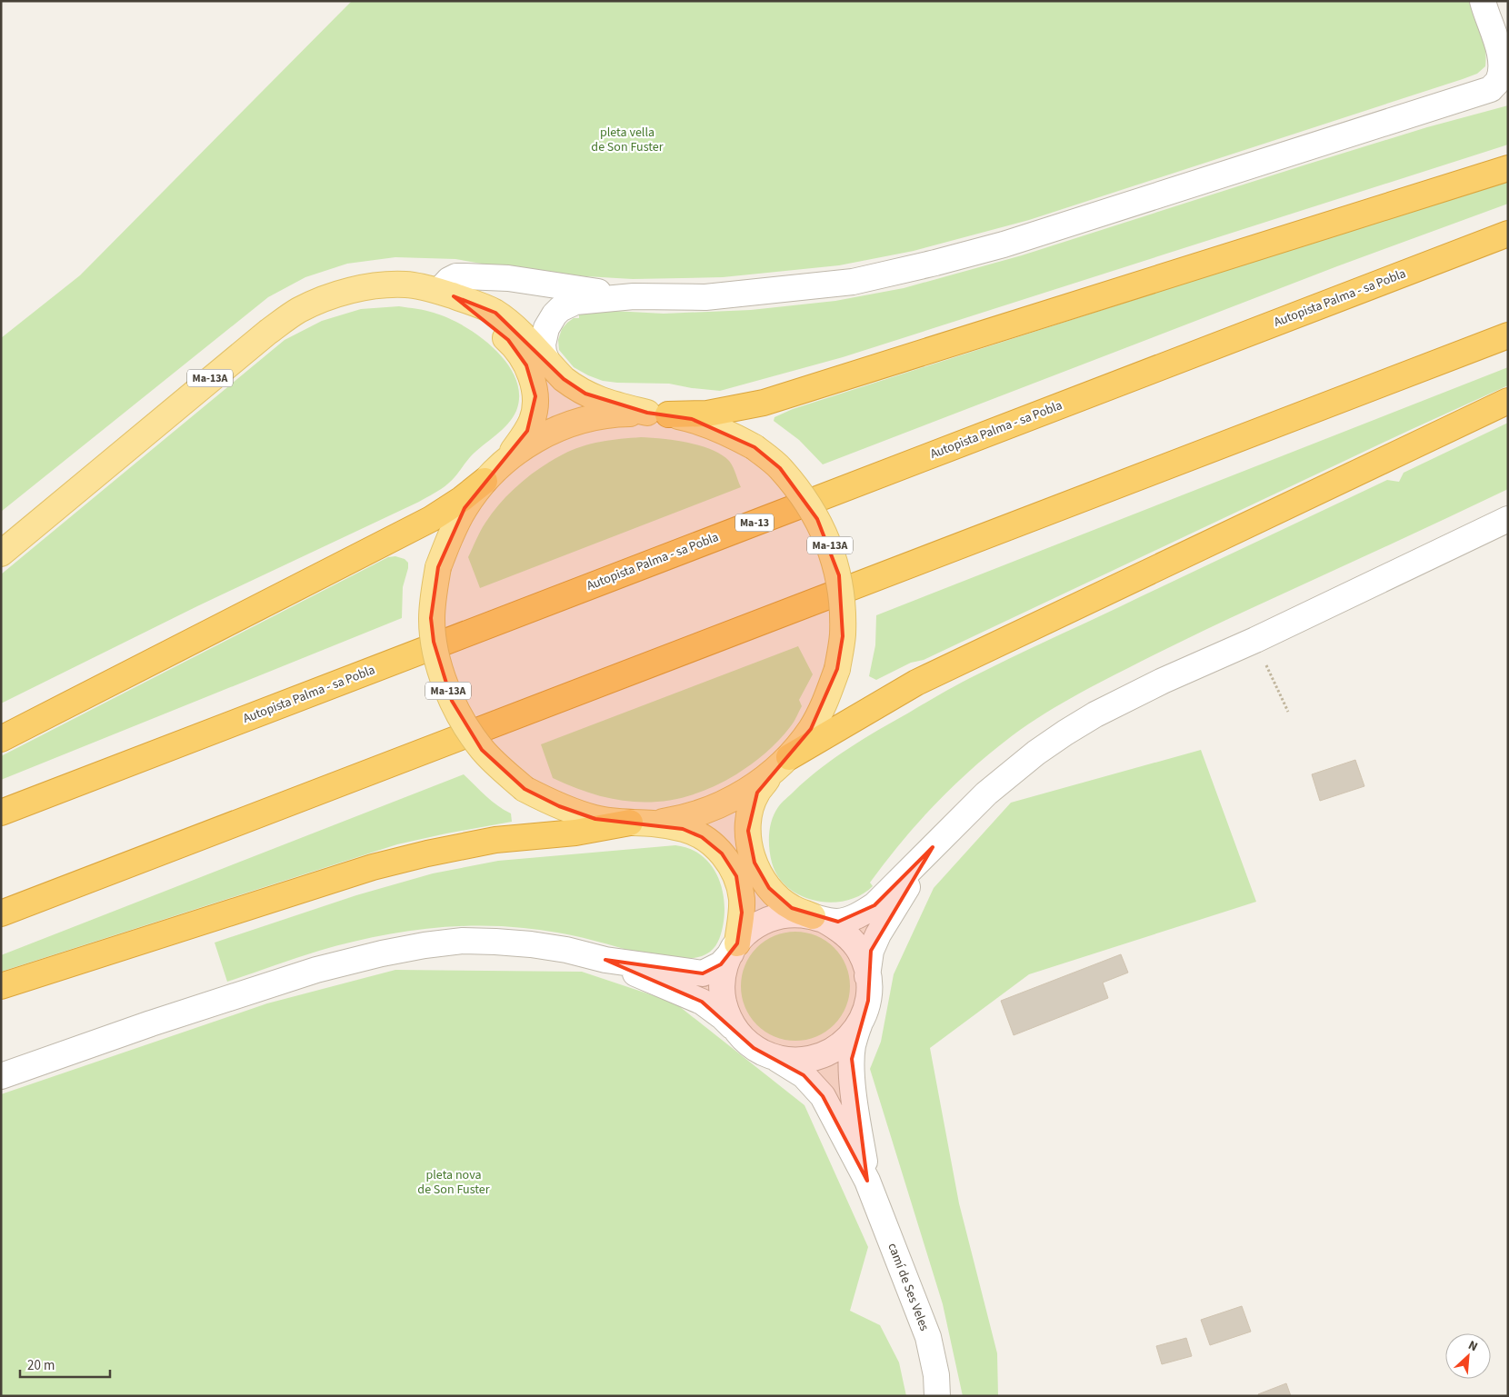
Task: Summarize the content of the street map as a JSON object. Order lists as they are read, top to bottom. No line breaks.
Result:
{"streets":{"highway":["Autopista Palma - sa Pobla","Ma-13"],"main road":["Ma-13A"],"street":["camí de Ses Veles"]},"parks":["pleta vella de Son Fuster","pleta nova de Son Fuster"],"scale_bar":"20 m","north":"top right"}
